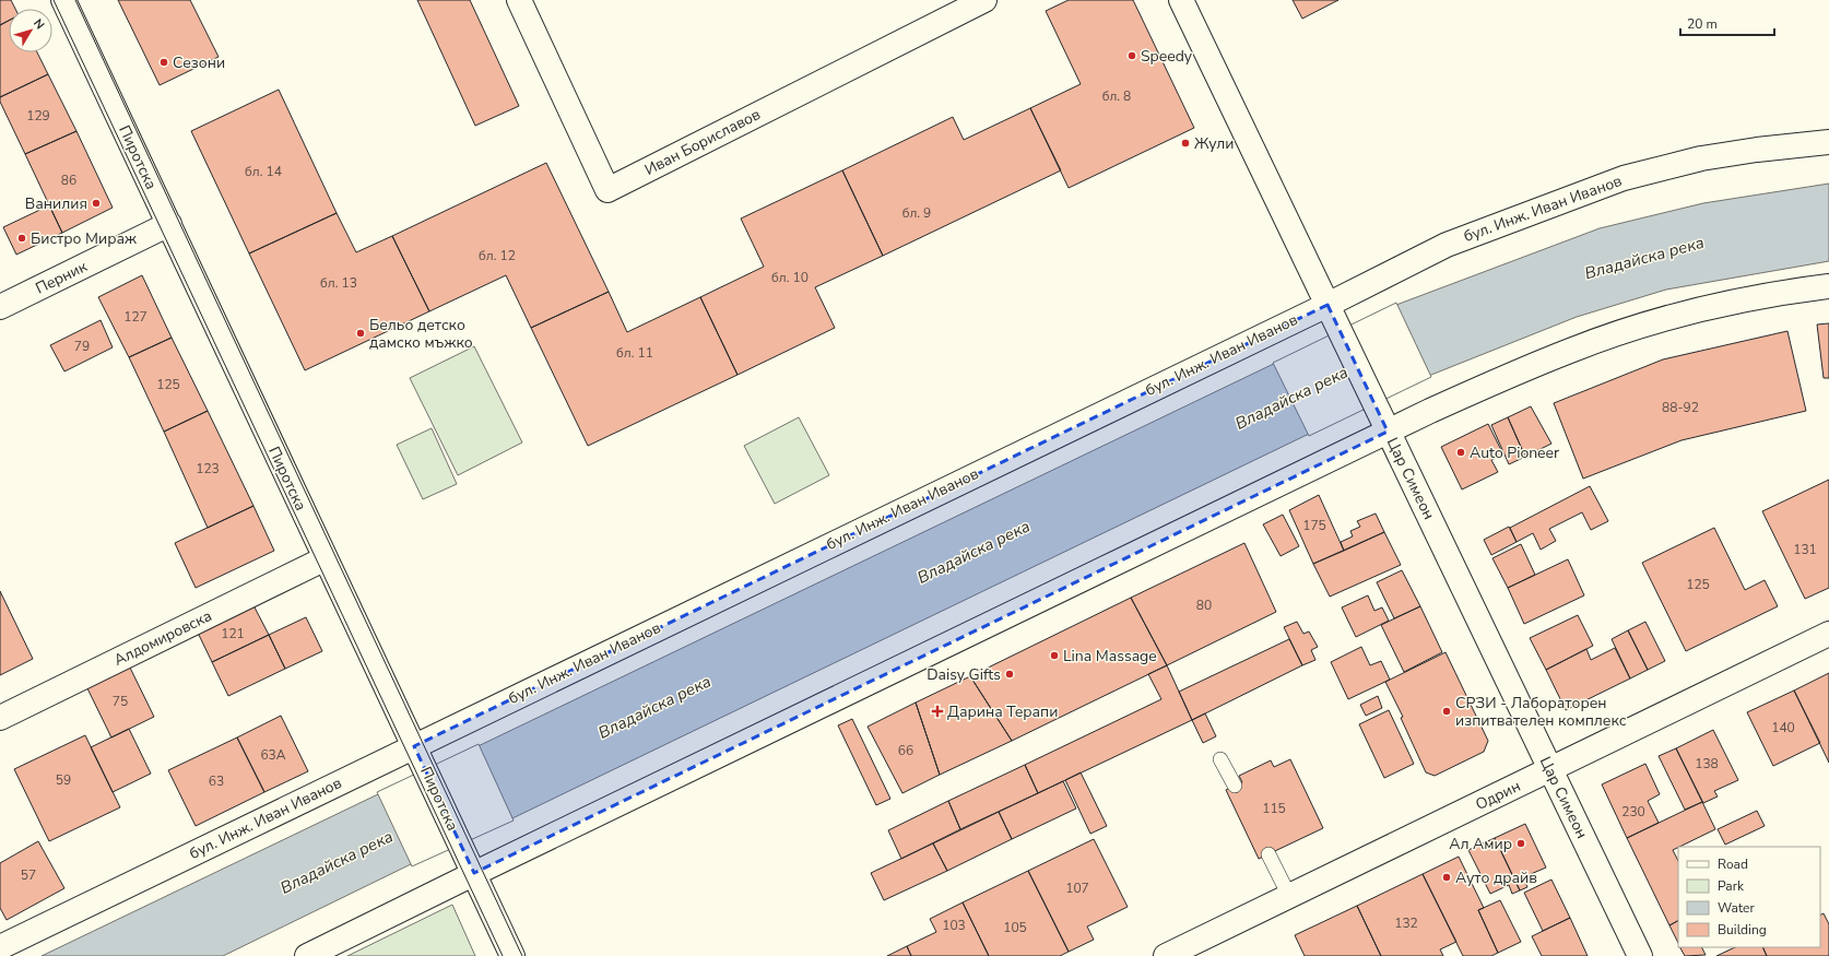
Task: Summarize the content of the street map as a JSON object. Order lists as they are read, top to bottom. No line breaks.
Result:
{"streets":{"street":["Иван Бориславов","Пиротска","бул. Инж. Иван Иванов","Перник","Цар Симеон","Алдомировска","Одрин"]},"crossings":[["Пиротска","бул. Инж. Иван Иванов"],["Пиротска","Перник"],["Пиротска","Алдомировска"],["бул. Инж. Иван Иванов","Цар Симеон"],["Цар Симеон","Одрин"]],"water":["Владайска река"],"places":{"other":["Speedy","Сезони","Жули","Ванилия","Бистро Мираж","Бельо детско дамско мъжко","Auto Pioneer","Lina Massage","Daisy Gifts","СРЗИ - Лабораторен изпитвателен комплекс","Ал Амир","Ауто драйв"],"health":["Дарина Терапи"]},"house_numbers":["бл. 8","129","бл. 14","86","бл. 9","бл. 12","бл. 10","бл. 13","127","79","бл. 11","125","88-92","123","175","131","125","80","121","75","140","66","63A","138","59","63","115","230","57","107","132","103","105"],"legend":["Road","Park","Water","Building"],"scale_bar":"20 m","north":"top right"}
